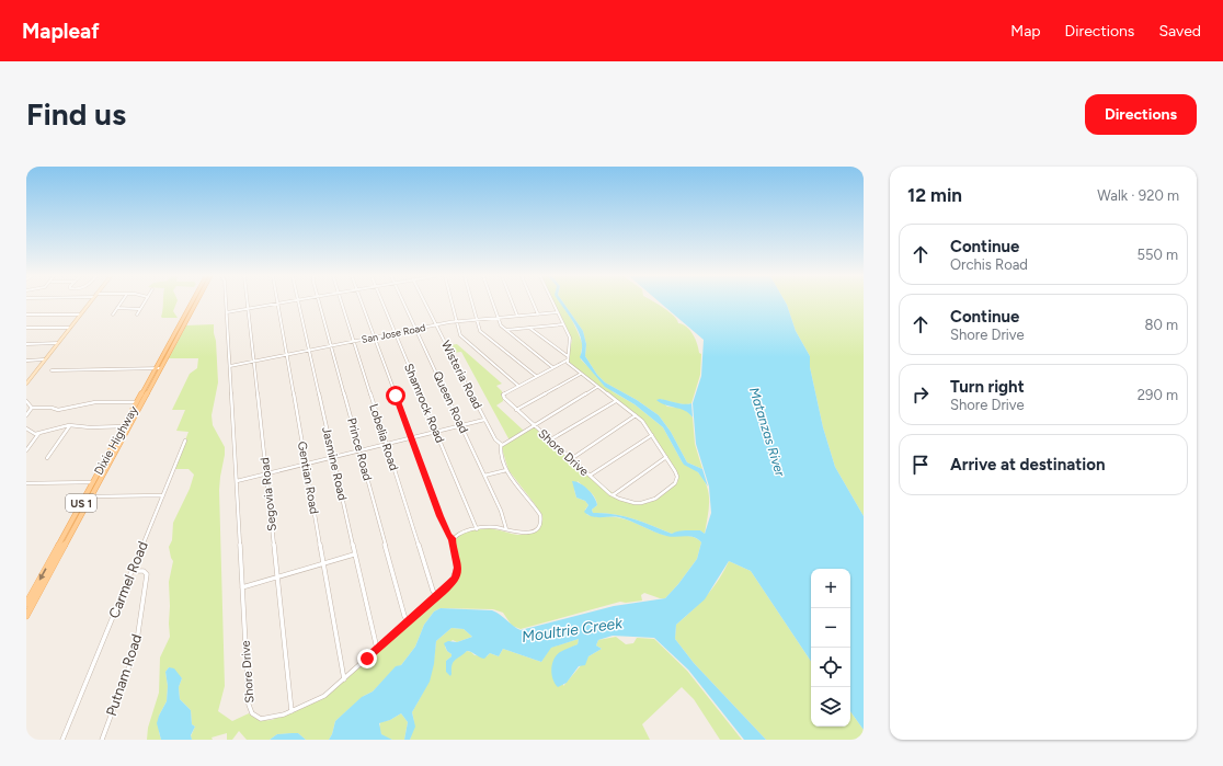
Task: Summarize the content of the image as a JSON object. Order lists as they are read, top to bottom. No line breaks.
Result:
{"streets":{"main road":["Dixie Highway","US 1"],"street":["San Jose Road","Wisteria Road","Queen Road","Shamrock Road","Lobelia Road","Prince Road","Shore Drive","Jasmine Road","Gentian Road","Segovia Road","Carmel Road","Putnam Road"]},"crossings":[["San Jose Road","Wisteria Road"],["San Jose Road","Queen Road"],["San Jose Road","Shamrock Road"],["San Jose Road","Lobelia Road"],["San Jose Road","Prince Road"],["San Jose Road","Shore Drive"],["San Jose Road","Jasmine Road"],["San Jose Road","Gentian Road"],["San Jose Road","Segovia Road"],["Wisteria Road","Shore Drive"],["Lobelia Road","Shore Drive"],["Dixie Highway","US 1"],["Prince Road","Shore Drive"],["Shore Drive","Jasmine Road"],["Shore Drive","Gentian Road"],["Shore Drive","Segovia Road"],["Carmel Road","Putnam Road"]],"water":["Matanzas River","Moultrie Creek"],"page":{"header":"Mapleaf","nav":["Map","Directions","Saved"],"buttons":"Directions","title":"Find us","heading":["12 min","Walk · 920 m"],"list":[["Continue","Orchis Road","550 m"],["Continue","Shore Drive","80 m"],["Turn right","Shore Drive","290 m"],"Arrive at destination"],"map_buttons":["+","−"]}}
